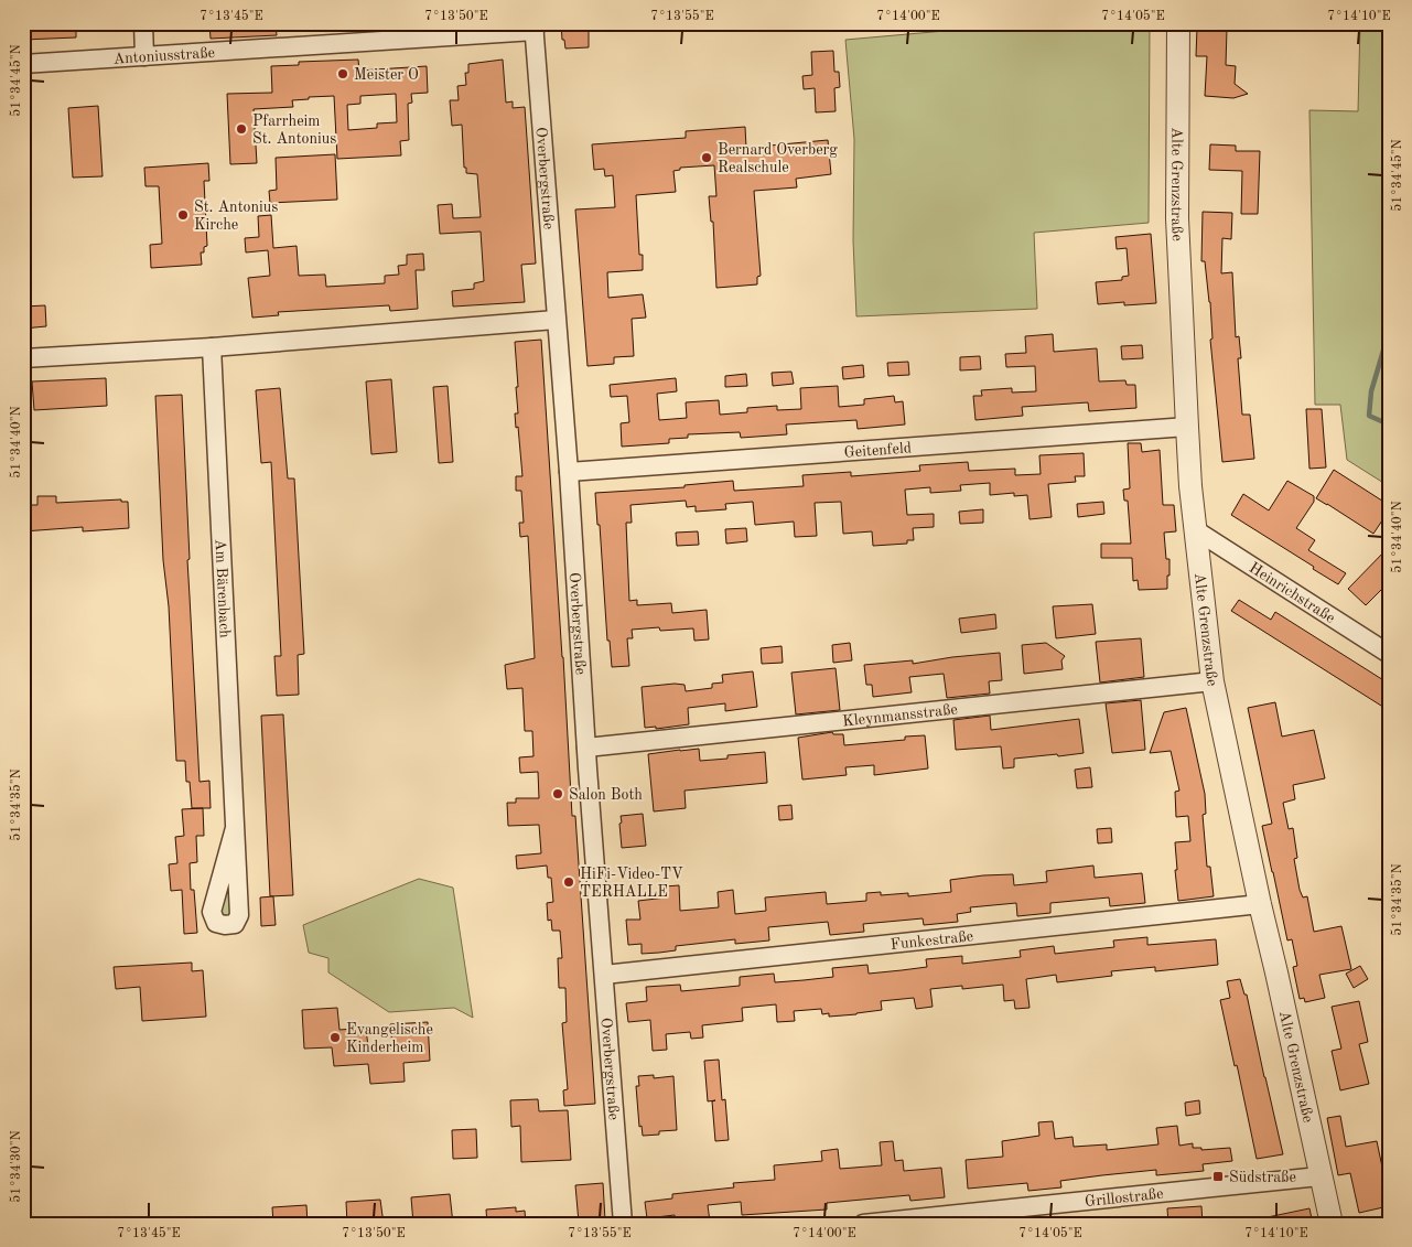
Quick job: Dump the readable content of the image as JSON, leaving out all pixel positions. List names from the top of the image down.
{
  "streets": {
    "street": [
      "Antoniusstraße",
      "Overbergstraße",
      "Alte Grenzstraße",
      "Geitenfeld",
      "Am Bärenbach",
      "Heinrichstraße",
      "Kleynmansstraße",
      "Funkestraße",
      "Grillostraße"
    ]
  },
  "crossings": [
    ["Antoniusstraße", "Overbergstraße"],
    ["Overbergstraße", "Geitenfeld"],
    ["Overbergstraße", "Kleynmansstraße"],
    ["Overbergstraße", "Funkestraße"],
    ["Alte Grenzstraße", "Geitenfeld"],
    ["Alte Grenzstraße", "Heinrichstraße"],
    ["Alte Grenzstraße", "Kleynmansstraße"],
    ["Alte Grenzstraße", "Funkestraße"],
    ["Alte Grenzstraße", "Grillostraße"]
  ],
  "places": {
    "other": [
      "Meister O",
      "Pfarrheim St. Antonius",
      "Bernard Overberg Realschule",
      "St. Antonius Kirche",
      "Salon Both",
      "HiFi-Video-TV TERHALLE",
      "Evangelische Kinderheim"
    ],
    "transit": ["Südstraße"]
  },
  "coordinates": [
    "7°13'45\"E",
    "7°13'50\"E",
    "7°13'55\"E",
    "7°14'00\"E",
    "7°14'05\"E",
    "7°14'10\"E",
    "51°34'45\"N",
    "51°34'40\"N",
    "51°34'35\"N",
    "51°34'30\"N"
  ]
}
